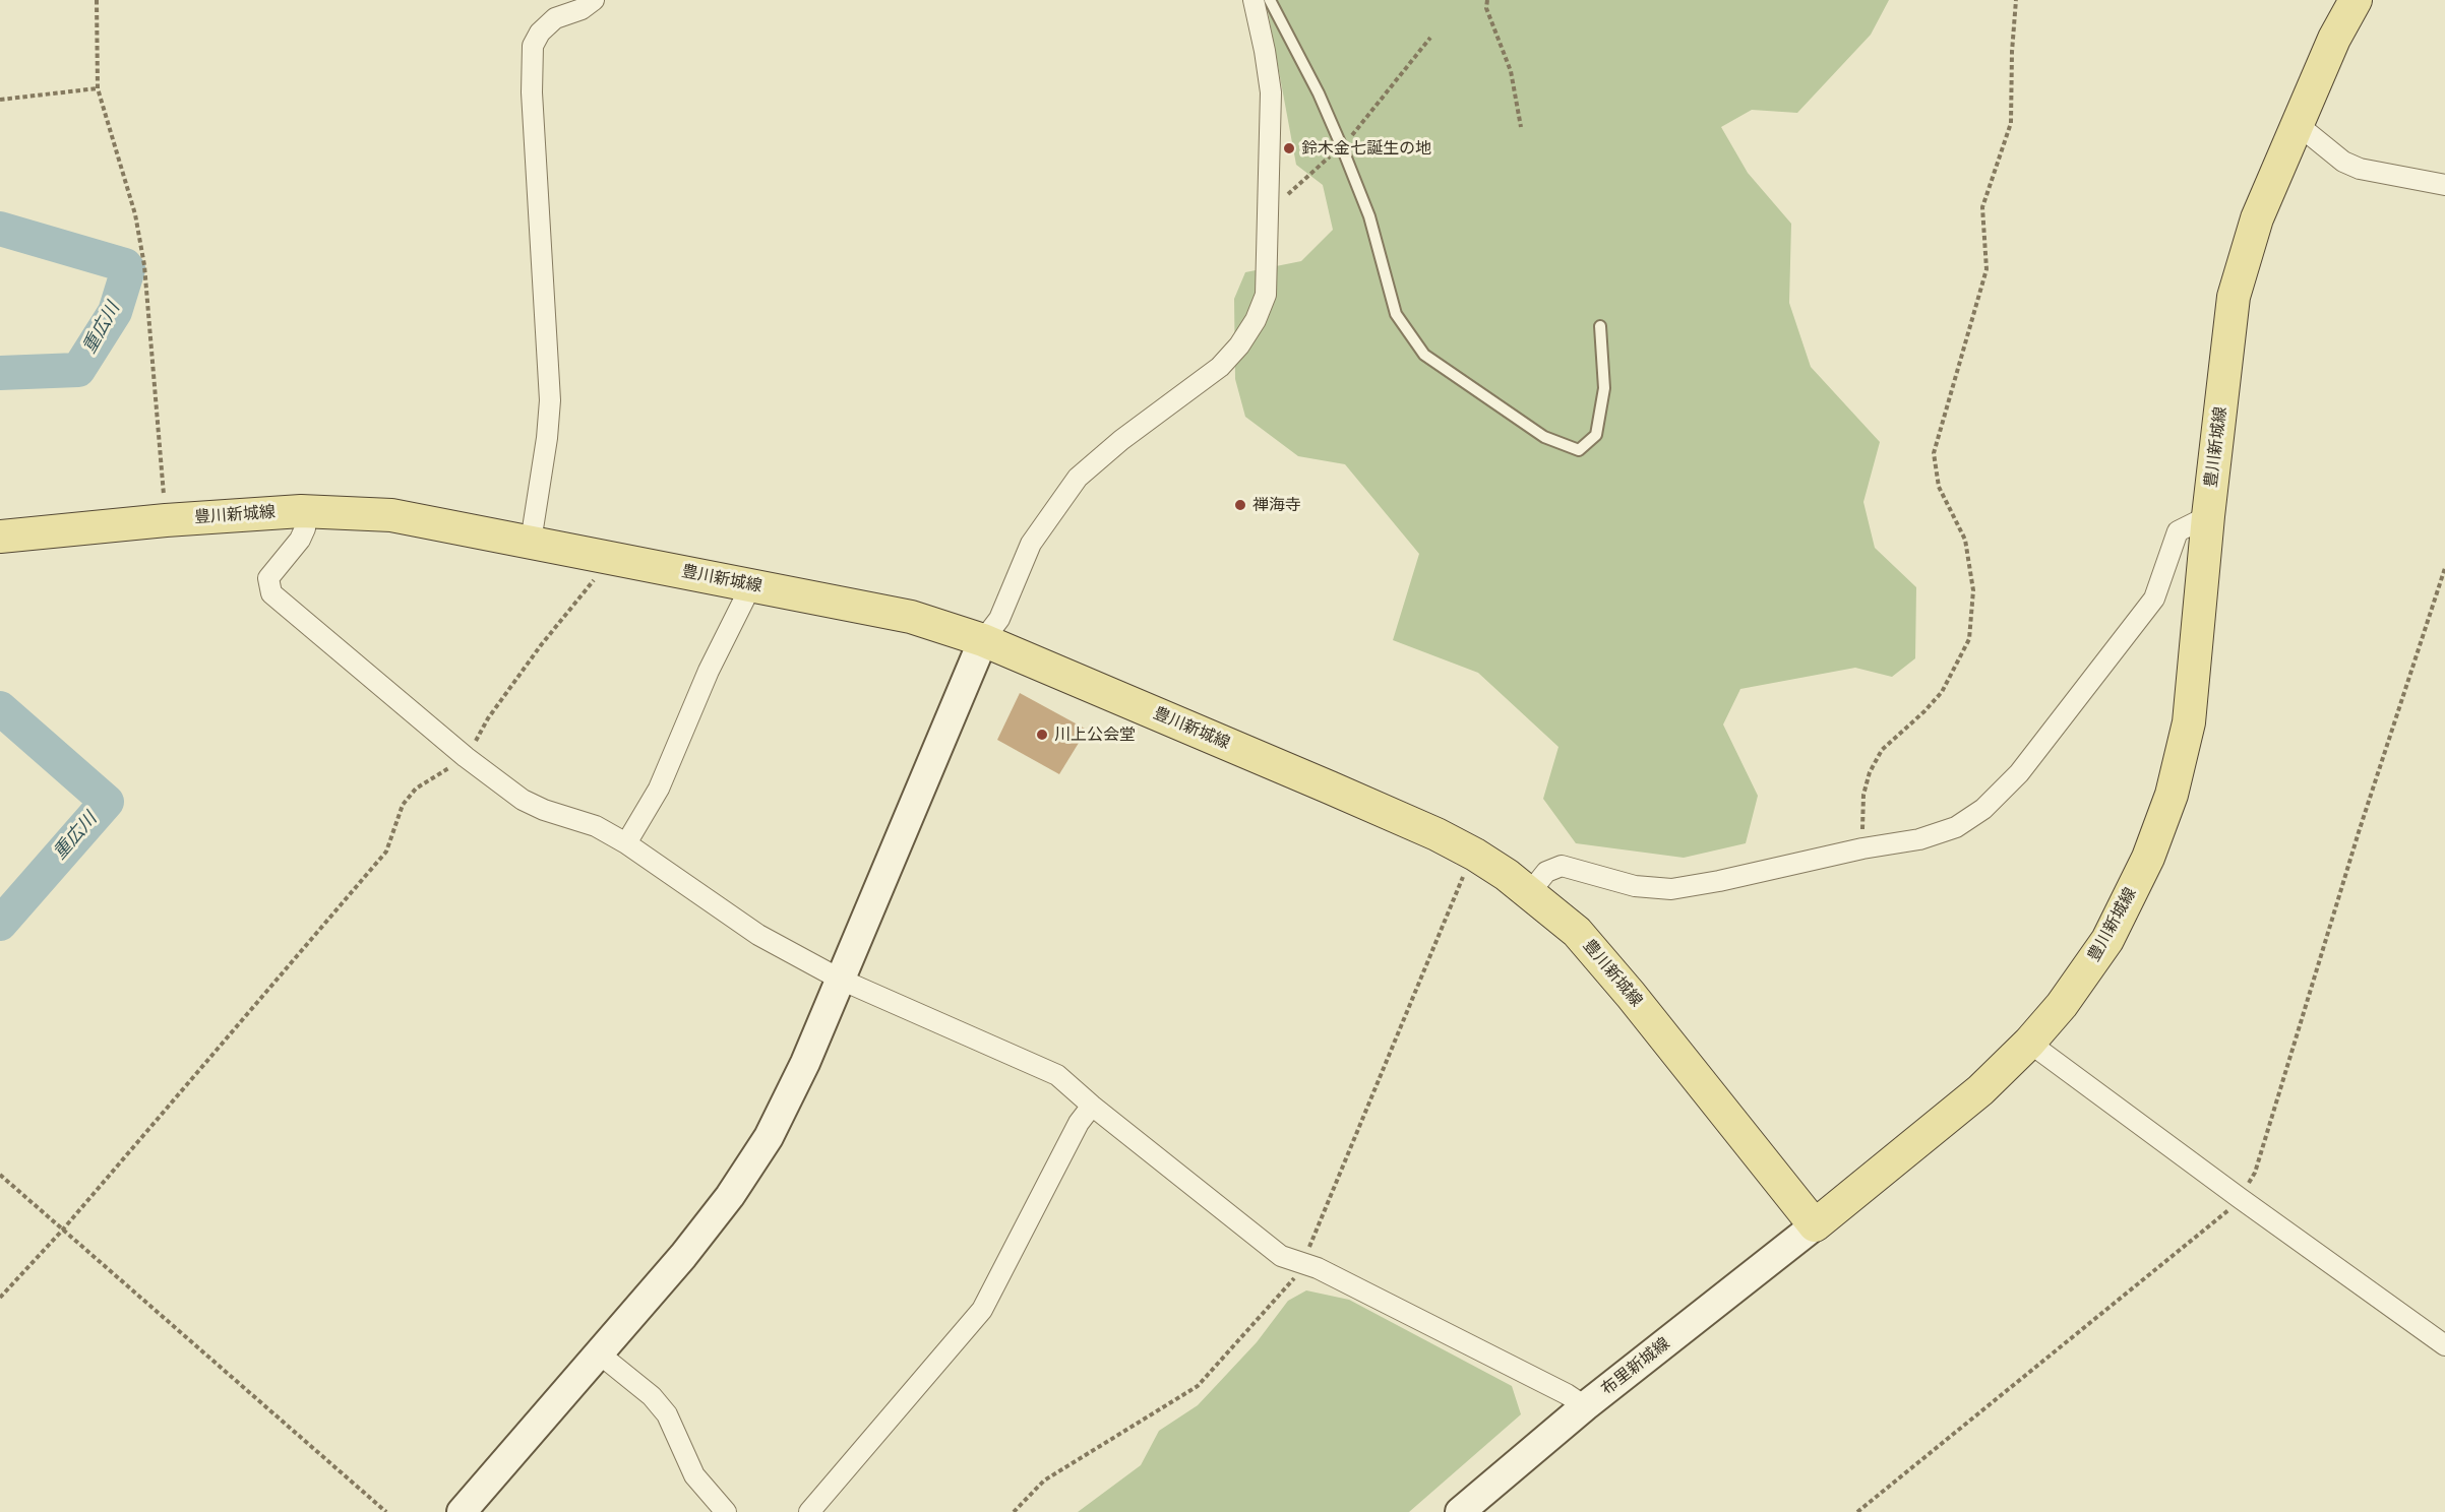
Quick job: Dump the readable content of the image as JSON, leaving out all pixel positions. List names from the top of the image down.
{
  "streets": {
    "main road": ["豊川新城線"],
    "street": ["布里新城線"]
  },
  "crossings": [
    ["豊川新城線", "布里新城線"]
  ],
  "water": ["重広川"],
  "places": ["鈴木金七誕生の地", "禅海寺", "川上公会堂"]
}
